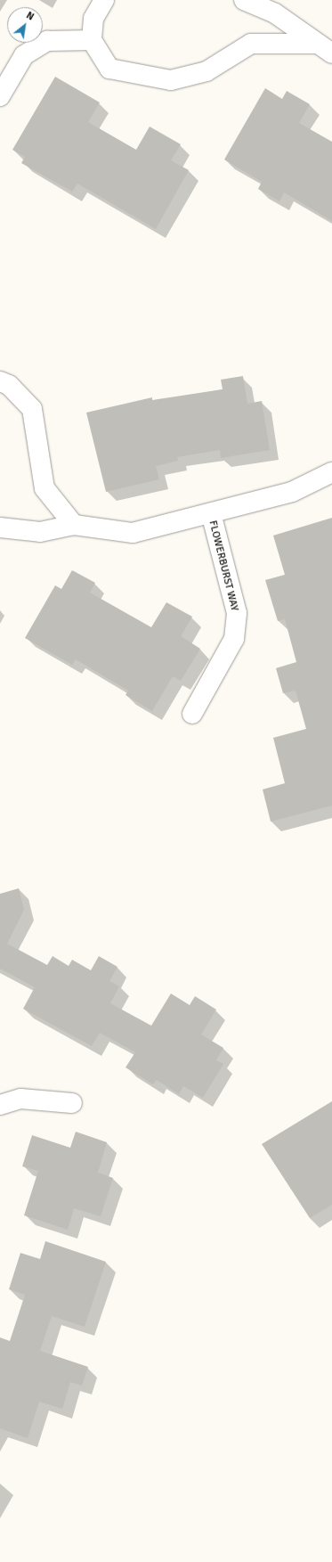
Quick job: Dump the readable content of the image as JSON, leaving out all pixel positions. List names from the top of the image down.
{
  "streets": {
    "street": ["FLOWERBURST WAY"]
  },
  "north": "top right"
}
